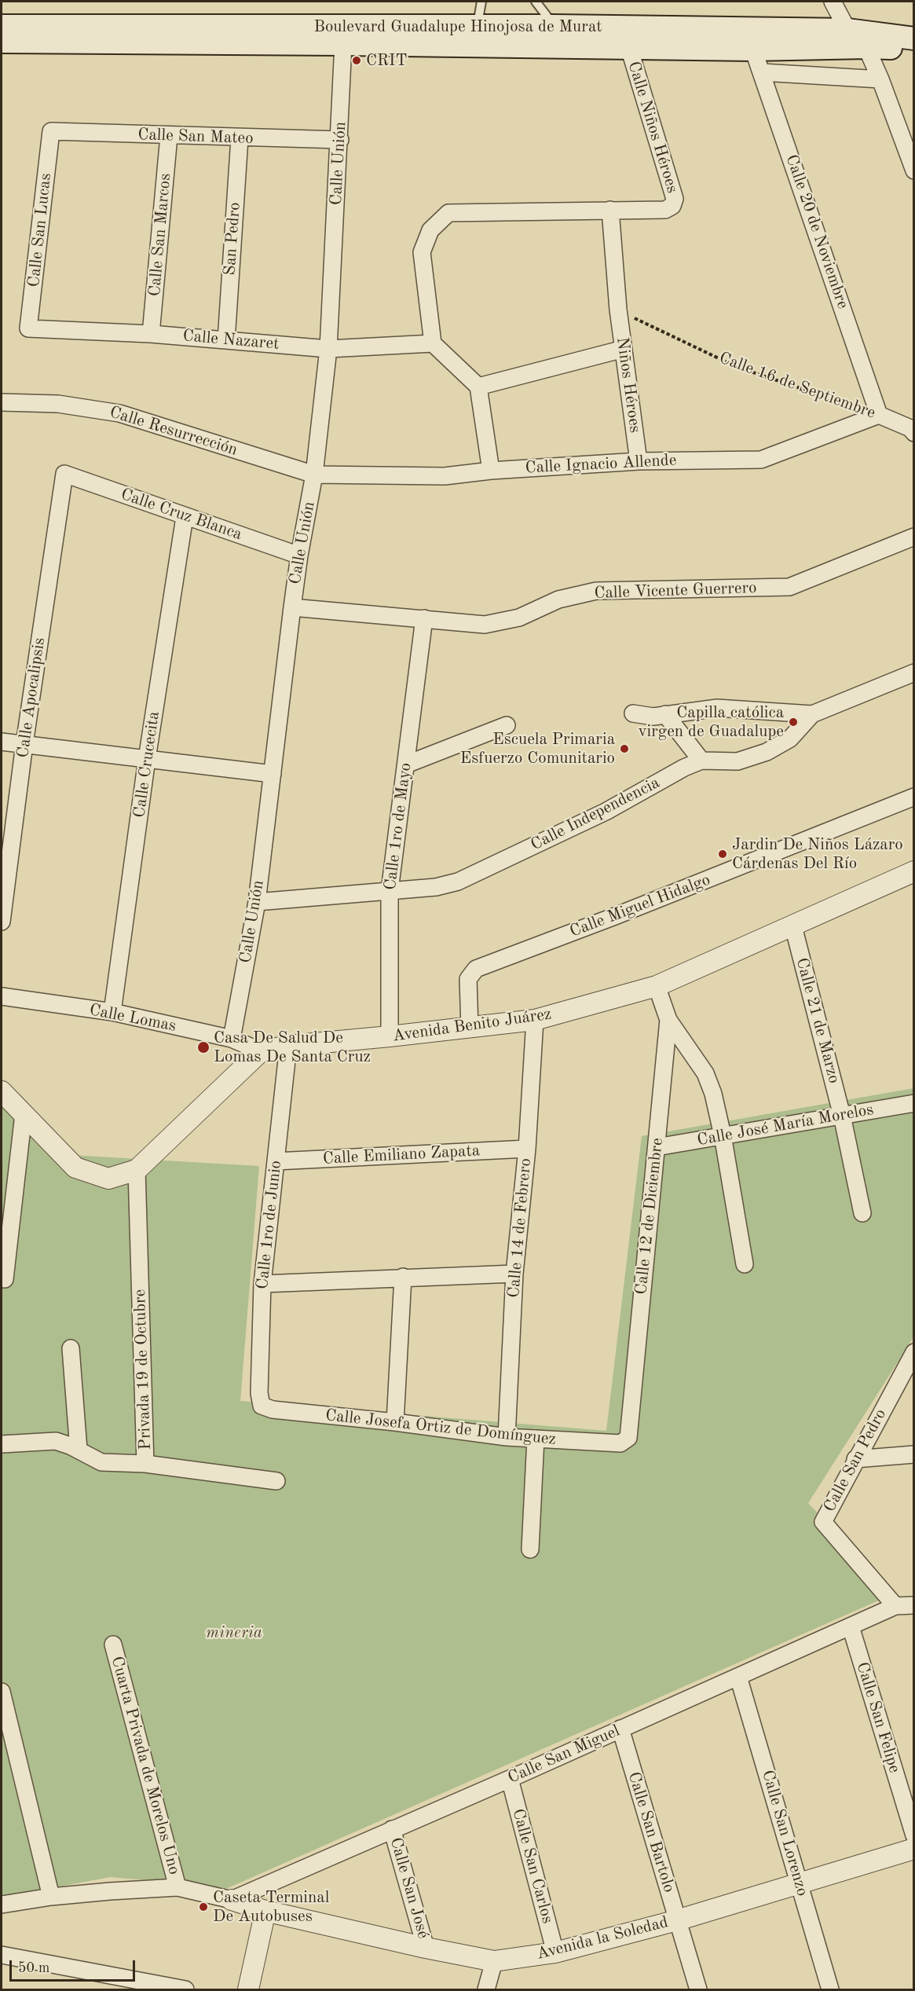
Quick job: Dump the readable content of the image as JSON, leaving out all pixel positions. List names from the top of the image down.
{
  "streets": {
    "main road": ["Boulevard Guadalupe Hinojosa de Murat"],
    "street": [
      "Calle Niños Héroes",
      "Calle San Mateo",
      "Calle Unión",
      "Calle San Lucas",
      "Calle 20 de Noviembre",
      "Calle San Marcos",
      "San Pedro",
      "Calle Nazaret",
      "Niños Héroes",
      "Calle 16 de Septiembre",
      "Calle Resurrección",
      "Calle Ignacio Allende",
      "Calle Cruz Blanca",
      "Calle Vicente Guerrero",
      "Calle Apocalipsis",
      "Calle Crucecita",
      "Calle Independencia",
      "Calle 1ro de Mayo",
      "Calle Miguel Hidalgo",
      "Calle Lomas",
      "Calle 21 de Marzo",
      "Avenida Benito Juárez",
      "Calle José María Morelos",
      "Calle Emiliano Zapata",
      "Calle 12 de Diciembre",
      "Calle 1ro de Junio",
      "Calle 14 de Febrero",
      "Privada 19 de Octubre",
      "Calle Josefa Ortiz de Domínguez",
      "Calle San Pedro",
      "Calle San Felipe",
      "Calle San Miguel",
      "Cuarta Privada de Morelos Uno",
      "Calle San Bartolo",
      "Calle San Lorenzo",
      "Calle San Carlos",
      "Calle San José",
      "Avenida la Soledad"
    ]
  },
  "crossings": [
    ["Boulevard Guadalupe Hinojosa de Murat", "Calle Niños Héroes"],
    ["Boulevard Guadalupe Hinojosa de Murat", "Calle Unión"],
    ["Boulevard Guadalupe Hinojosa de Murat", "Calle 20 de Noviembre"],
    ["Calle San Mateo", "Calle Unión"],
    ["Calle San Mateo", "Calle San Lucas"],
    ["Calle San Mateo", "Calle San Marcos"],
    ["Calle San Mateo", "San Pedro"],
    ["Calle Unión", "Calle Nazaret"],
    ["Calle Unión", "Calle Resurrección"],
    ["Calle Unión", "Calle Ignacio Allende"],
    ["Calle Unión", "Calle Cruz Blanca"],
    ["Calle Unión", "Calle Vicente Guerrero"],
    ["Calle Unión", "Calle Independencia"],
    ["Calle Unión", "Calle Lomas"],
    ["Calle San Lucas", "Calle Nazaret"],
    ["Calle 20 de Noviembre", "Calle 16 de Septiembre"],
    ["Calle 20 de Noviembre", "Calle Ignacio Allende"],
    ["Calle San Marcos", "Calle Nazaret"],
    ["San Pedro", "Calle Nazaret"],
    ["Niños Héroes", "Calle 16 de Septiembre"],
    ["Niños Héroes", "Calle Ignacio Allende"],
    ["Calle 16 de Septiembre", "Calle Ignacio Allende"],
    ["Calle Resurrección", "Calle Ignacio Allende"],
    ["Calle Cruz Blanca", "Calle Apocalipsis"],
    ["Calle Cruz Blanca", "Calle Crucecita"],
    ["Calle Vicente Guerrero", "Calle 1ro de Mayo"],
    ["Calle Crucecita", "Calle Lomas"],
    ["Calle Independencia", "Calle 1ro de Mayo"],
    ["Calle 1ro de Mayo", "Avenida Benito Juárez"],
    ["Calle Miguel Hidalgo", "Avenida Benito Juárez"],
    ["Calle Lomas", "Avenida Benito Juárez"],
    ["Calle 21 de Marzo", "Avenida Benito Juárez"],
    ["Calle 21 de Marzo", "Calle José María Morelos"],
    ["Avenida Benito Juárez", "Calle 12 de Diciembre"],
    ["Avenida Benito Juárez", "Calle 1ro de Junio"],
    ["Avenida Benito Juárez", "Calle 14 de Febrero"],
    ["Calle José María Morelos", "Calle 12 de Diciembre"],
    ["Calle Emiliano Zapata", "Calle 1ro de Junio"],
    ["Calle Emiliano Zapata", "Calle 14 de Febrero"],
    ["Calle 12 de Diciembre", "Calle Josefa Ortiz de Domínguez"],
    ["Calle 1ro de Junio", "Calle Josefa Ortiz de Domínguez"],
    ["Calle 14 de Febrero", "Calle Josefa Ortiz de Domínguez"],
    ["Calle San Pedro", "Calle San Miguel"],
    ["Calle San Felipe", "Calle San Miguel"],
    ["Calle San Miguel", "Calle San Bartolo"],
    ["Calle San Miguel", "Calle San Lorenzo"],
    ["Calle San Miguel", "Calle San Carlos"],
    ["Calle San Miguel", "Calle San José"],
    ["Calle San Miguel", "Avenida la Soledad"],
    ["Calle San Bartolo", "Avenida la Soledad"],
    ["Calle San Lorenzo", "Avenida la Soledad"],
    ["Calle San Carlos", "Avenida la Soledad"],
    ["Calle San José", "Avenida la Soledad"]
  ],
  "parks": ["mineria"],
  "places": [
    "CRIT",
    "Capilla católica virgen de Guadalupe",
    "Escuela Primaria Esfuerzo Comunitario",
    "Jardin De Niños Lázaro Cárdenas Del Río",
    "Casa De Salud De Lomas De Santa Cruz",
    "Caseta Terminal De Autobuses"
  ],
  "scale_bar": "50 m"
}
